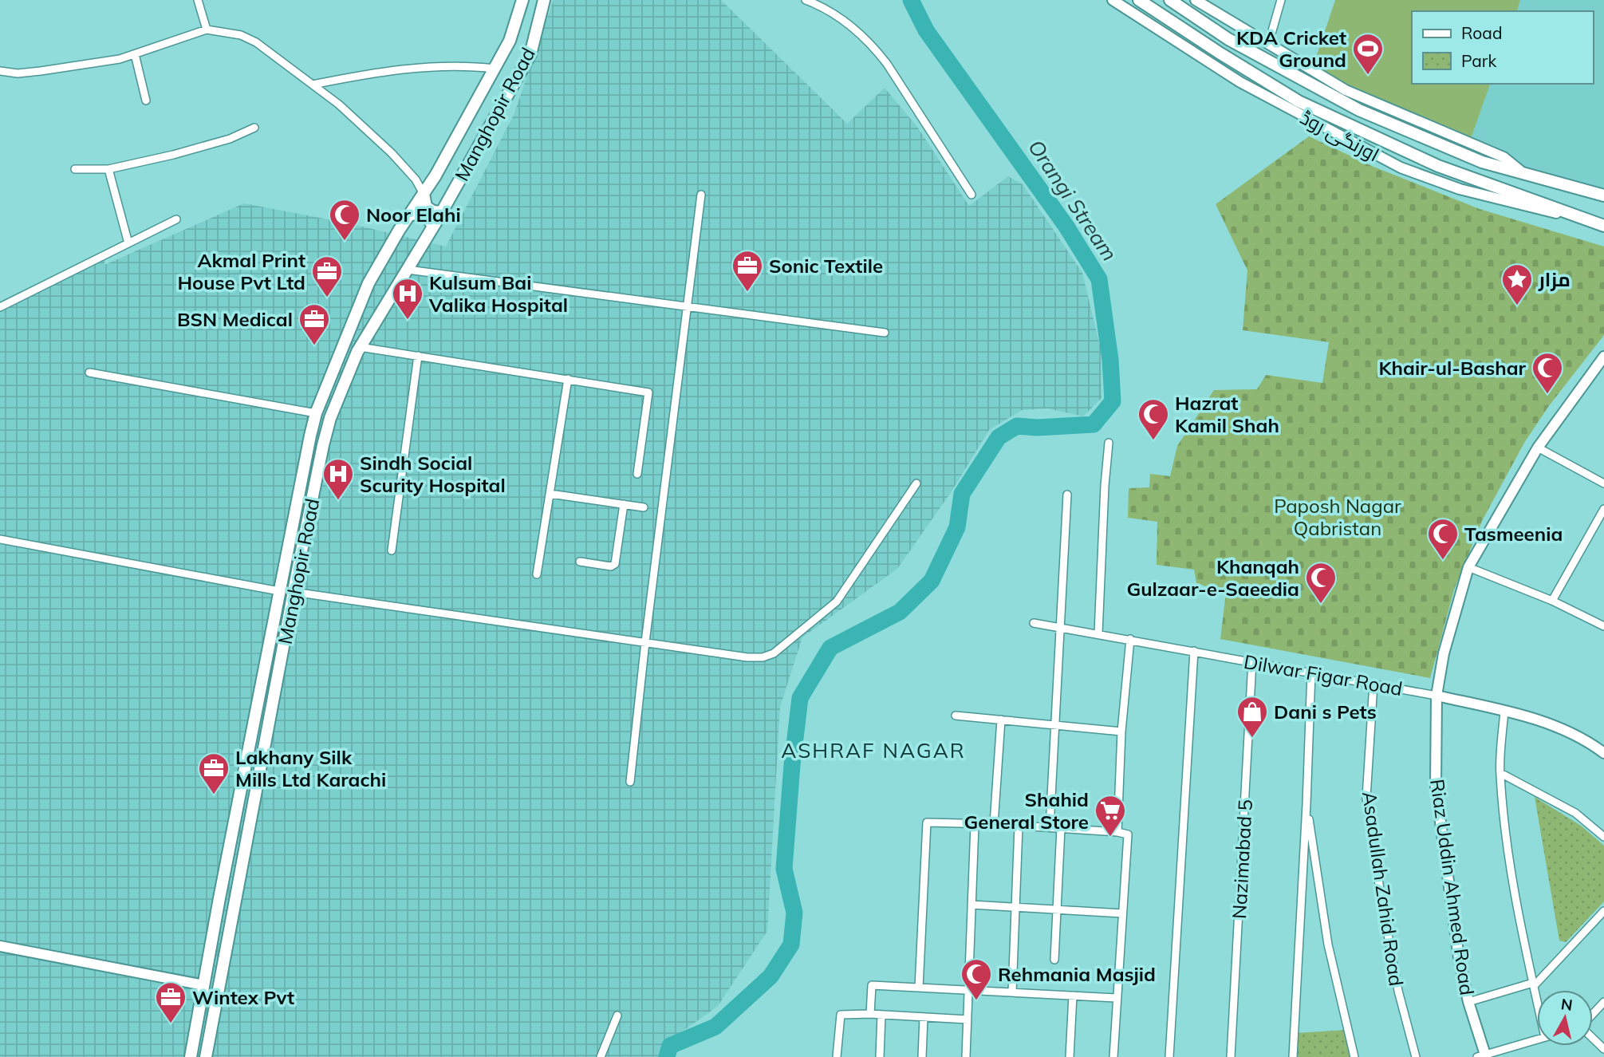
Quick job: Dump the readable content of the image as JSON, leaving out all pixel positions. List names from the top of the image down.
{
  "streets": {
    "main road": ["Manghopir Road"],
    "street": [
      "اورنگی روڈ",
      "Dilwar Figar Road",
      "Nazimabad 5",
      "Riaz Uddin Ahmed Road",
      "Asadullah Zahid Road"
    ]
  },
  "crossings": [
    ["Dilwar Figar Road", "Nazimabad 5"],
    ["Dilwar Figar Road", "Riaz Uddin Ahmed Road"],
    ["Dilwar Figar Road", "Asadullah Zahid Road"]
  ],
  "districts": ["ASHRAF NAGAR"],
  "water": ["Orangi Stream"],
  "parks": ["Paposh Nagar Qabristan"],
  "places": {
    "sports": ["KDA Cricket Ground"],
    "mosque": [
      "Noor Elahi",
      "Khair-ul-Bashar",
      "Hazrat Kamil Shah",
      "Tasmeenia",
      "Khanqah Gulzaar-e-Saeedia",
      "Rehmania Masjid"
    ],
    "office": [
      "Sonic Textile",
      "Akmal Print House Pvt Ltd",
      "BSN Medical",
      "Lakhany Silk Mills Ltd Karachi",
      "Wintex Pvt"
    ],
    "place": ["مزار"],
    "hospital": ["Kulsum Bai Valika Hospital", "Sindh Social Scurity Hospital"],
    "shop": ["Dani s Pets"],
    "supermarket": ["Shahid General Store"]
  },
  "legend": ["Road", "Park"],
  "north": "top"
}
